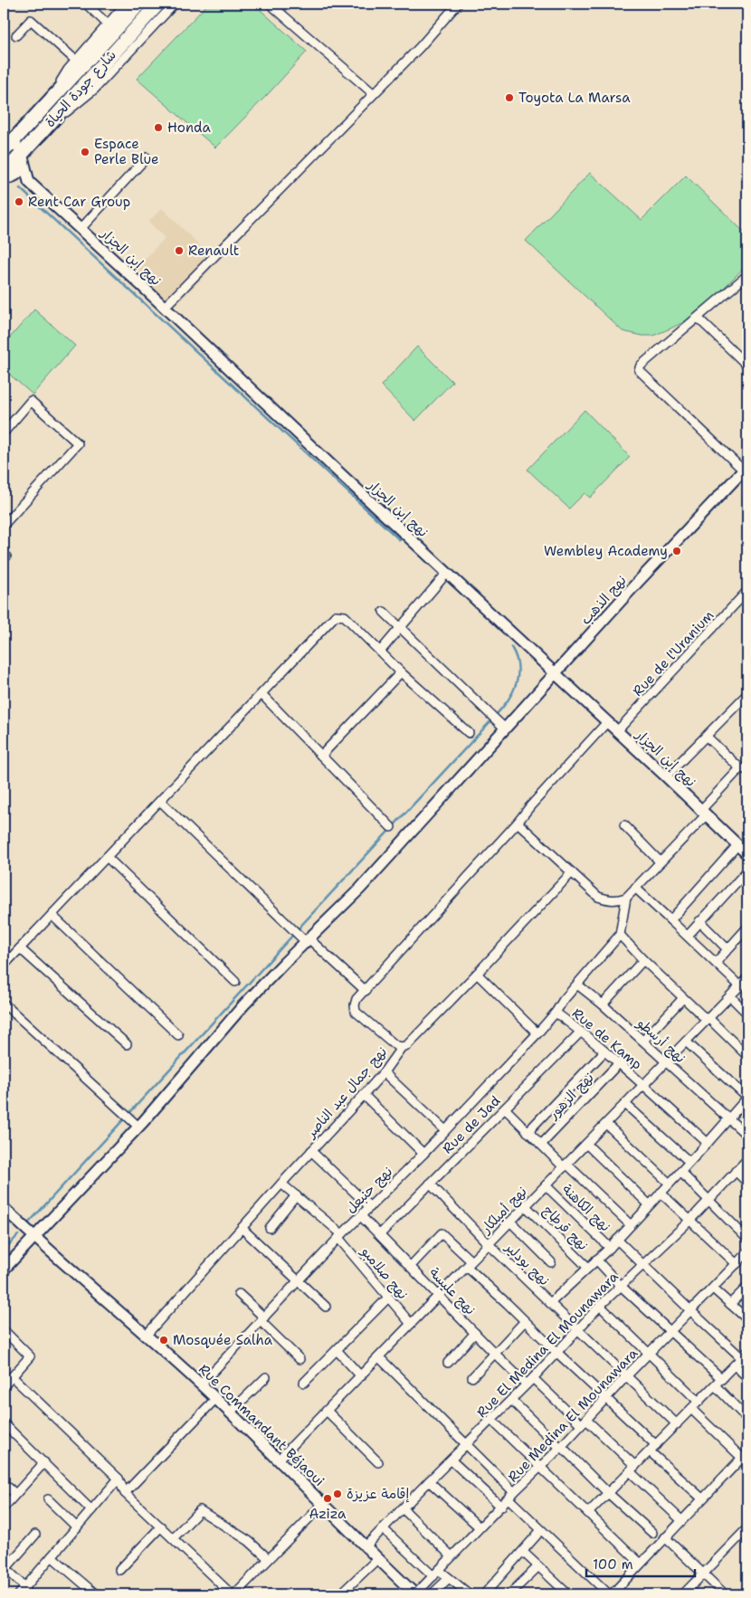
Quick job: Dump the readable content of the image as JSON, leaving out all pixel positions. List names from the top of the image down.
{
  "streets": {
    "highway": ["شارع جودة الحياة"],
    "street": [
      "نهج إبن الجزار",
      "نهج الذهب",
      "Rue de l'Uranium",
      "Rue de Kamp",
      "نهج أرسطو",
      "نهج جمال عبد الناصر",
      "نهج الزهور",
      "Rue de Jad",
      "نهج حنبعل",
      "نهج الكاهنة",
      "نهج أميلكار",
      "نهج قرطاج",
      "نهج بودلير",
      "نهج صلامبو",
      "نهج عليسة",
      "Rue El Medina El Mounawara",
      "Rue Medina El Mounawara",
      "Rue Commandant Béjaoui"
    ]
  },
  "crossings": [
    ["نهج إبن الجزار", "نهج الذهب"],
    ["نهج إبن الجزار", "Rue de l'Uranium"],
    ["نهج الذهب", "Rue Commandant Béjaoui"],
    ["Rue de Kamp", "نهج الزهور"],
    ["Rue de Kamp", "Rue de Jad"],
    ["Rue de Kamp", "نهج حنبعل"],
    ["Rue de Kamp", "نهج أميلكار"],
    ["نهج أرسطو", "نهج حنبعل"],
    ["نهج أرسطو", "نهج أميلكار"],
    ["نهج جمال عبد الناصر", "نهج صلامبو"],
    ["نهج جمال عبد الناصر", "Rue Commandant Béjaoui"],
    ["Rue de Jad", "نهج بودلير"],
    ["Rue de Jad", "نهج عليسة"],
    ["نهج حنبعل", "نهج صلامبو"],
    ["نهج حنبعل", "نهج عليسة"],
    ["نهج حنبعل", "Rue Commandant Béjaoui"],
    ["نهج الكاهنة", "نهج أميلكار"],
    ["نهج أميلكار", "نهج قرطاج"],
    ["نهج أميلكار", "نهج بودلير"],
    ["نهج أميلكار", "نهج صلامبو"],
    ["نهج أميلكار", "نهج عليسة"],
    ["نهج أميلكار", "Rue Commandant Béjaoui"],
    ["نهج بودلير", "Rue El Medina El Mounawara"],
    ["نهج بودلير", "Rue Medina El Mounawara"],
    ["نهج عليسة", "Rue El Medina El Mounawara"],
    ["Rue El Medina El Mounawara", "Rue Commandant Béjaoui"],
    ["Rue Medina El Mounawara", "Rue Commandant Béjaoui"]
  ],
  "places": [
    "Toyota La Marsa",
    "Honda",
    "Espace Perle Blue",
    "Rent Car Group",
    "Renault",
    "Wembley Academy",
    "Mosquée Salha",
    "إقامة عزيزة",
    "Aziza"
  ],
  "scale_bar": "100 m"
}
